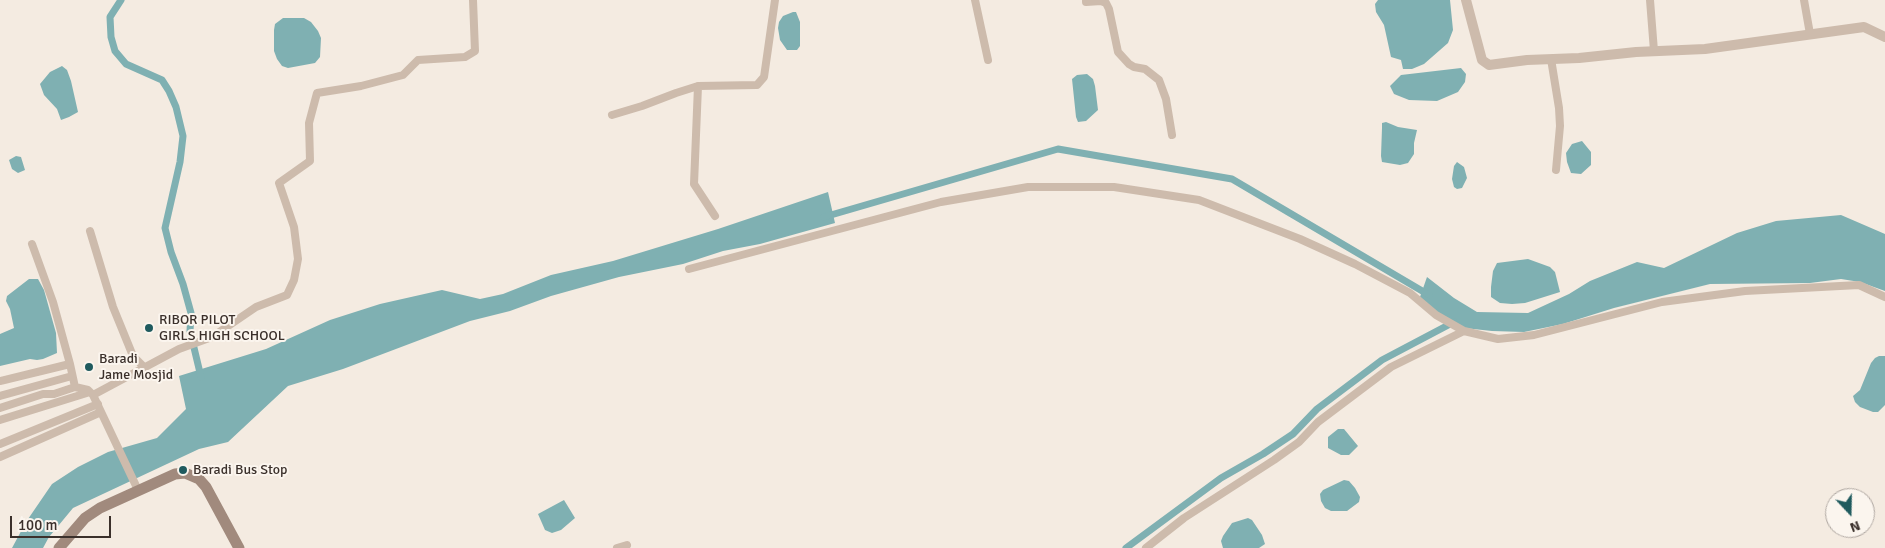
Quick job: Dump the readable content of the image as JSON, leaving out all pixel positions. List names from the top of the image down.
{
  "places": ["RIBOR PILOT GIRLS HIGH SCHOOL", "Baradi Jame Mosjid", "Baradi Bus Stop"],
  "scale_bar": "100 m",
  "north": "bottom"
}
